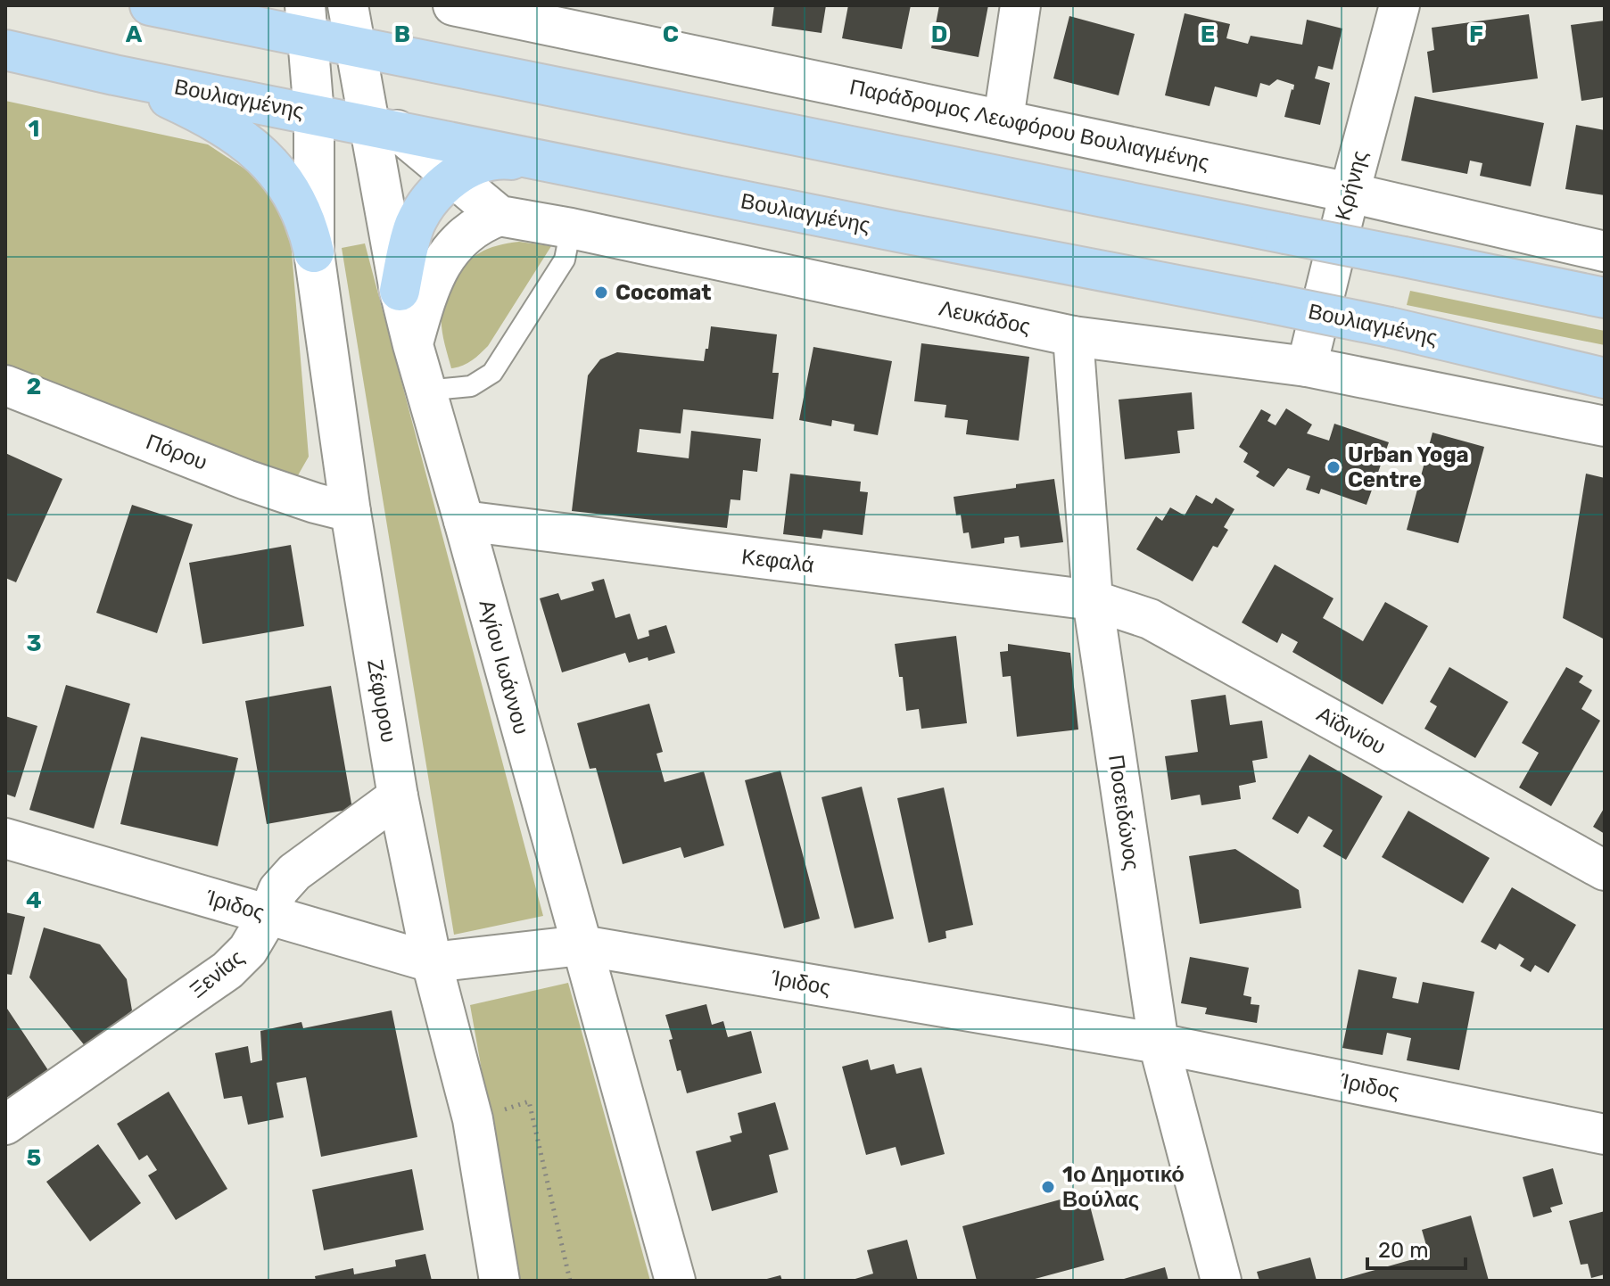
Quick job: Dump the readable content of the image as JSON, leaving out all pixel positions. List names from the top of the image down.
{
  "streets": {
    "main road": ["Βουλιαγμένης"],
    "street": [
      "Παράδρομος Λεωφόρου Βουλιαγμένης",
      "Κρήνης",
      "Λευκάδος",
      "Πόρου",
      "Κεφαλά",
      "Αγίου Ιωάννου",
      "Ζέφυρου",
      "Αϊδινίου",
      "Ποσειδώνος",
      "Ίριδος",
      "Ξενίας"
    ]
  },
  "crossings": [
    ["Βουλιαγμένης", "Λευκάδος"],
    ["Βουλιαγμένης", "Αγίου Ιωάννου"],
    ["Βουλιαγμένης", "Ζέφυρου"],
    ["Παράδρομος Λεωφόρου Βουλιαγμένης", "Κρήνης"],
    ["Κρήνης", "Λευκάδος"],
    ["Λευκάδος", "Αγίου Ιωάννου"],
    ["Λευκάδος", "Ποσειδώνος"],
    ["Πόρου", "Ζέφυρου"],
    ["Κεφαλά", "Αγίου Ιωάννου"],
    ["Κεφαλά", "Αϊδινίου"],
    ["Κεφαλά", "Ποσειδώνος"],
    ["Αγίου Ιωάννου", "Ίριδος"],
    ["Ζέφυρου", "Ίριδος"],
    ["Ζέφυρου", "Ξενίας"],
    ["Αϊδινίου", "Ποσειδώνος"],
    ["Ποσειδώνος", "Ίριδος"],
    ["Ίριδος", "Ξενίας"]
  ],
  "places": ["Cocomat", "Urban Yoga Centre", "1ο Δημοτικό Βούλας"],
  "scale_bar": "20 m",
  "grid": {
    "columns": [
      "A",
      "B",
      "C",
      "D",
      "E",
      "F"
    ],
    "rows": [
      "1",
      "2",
      "3",
      "4",
      "5"
    ]
  }
}
